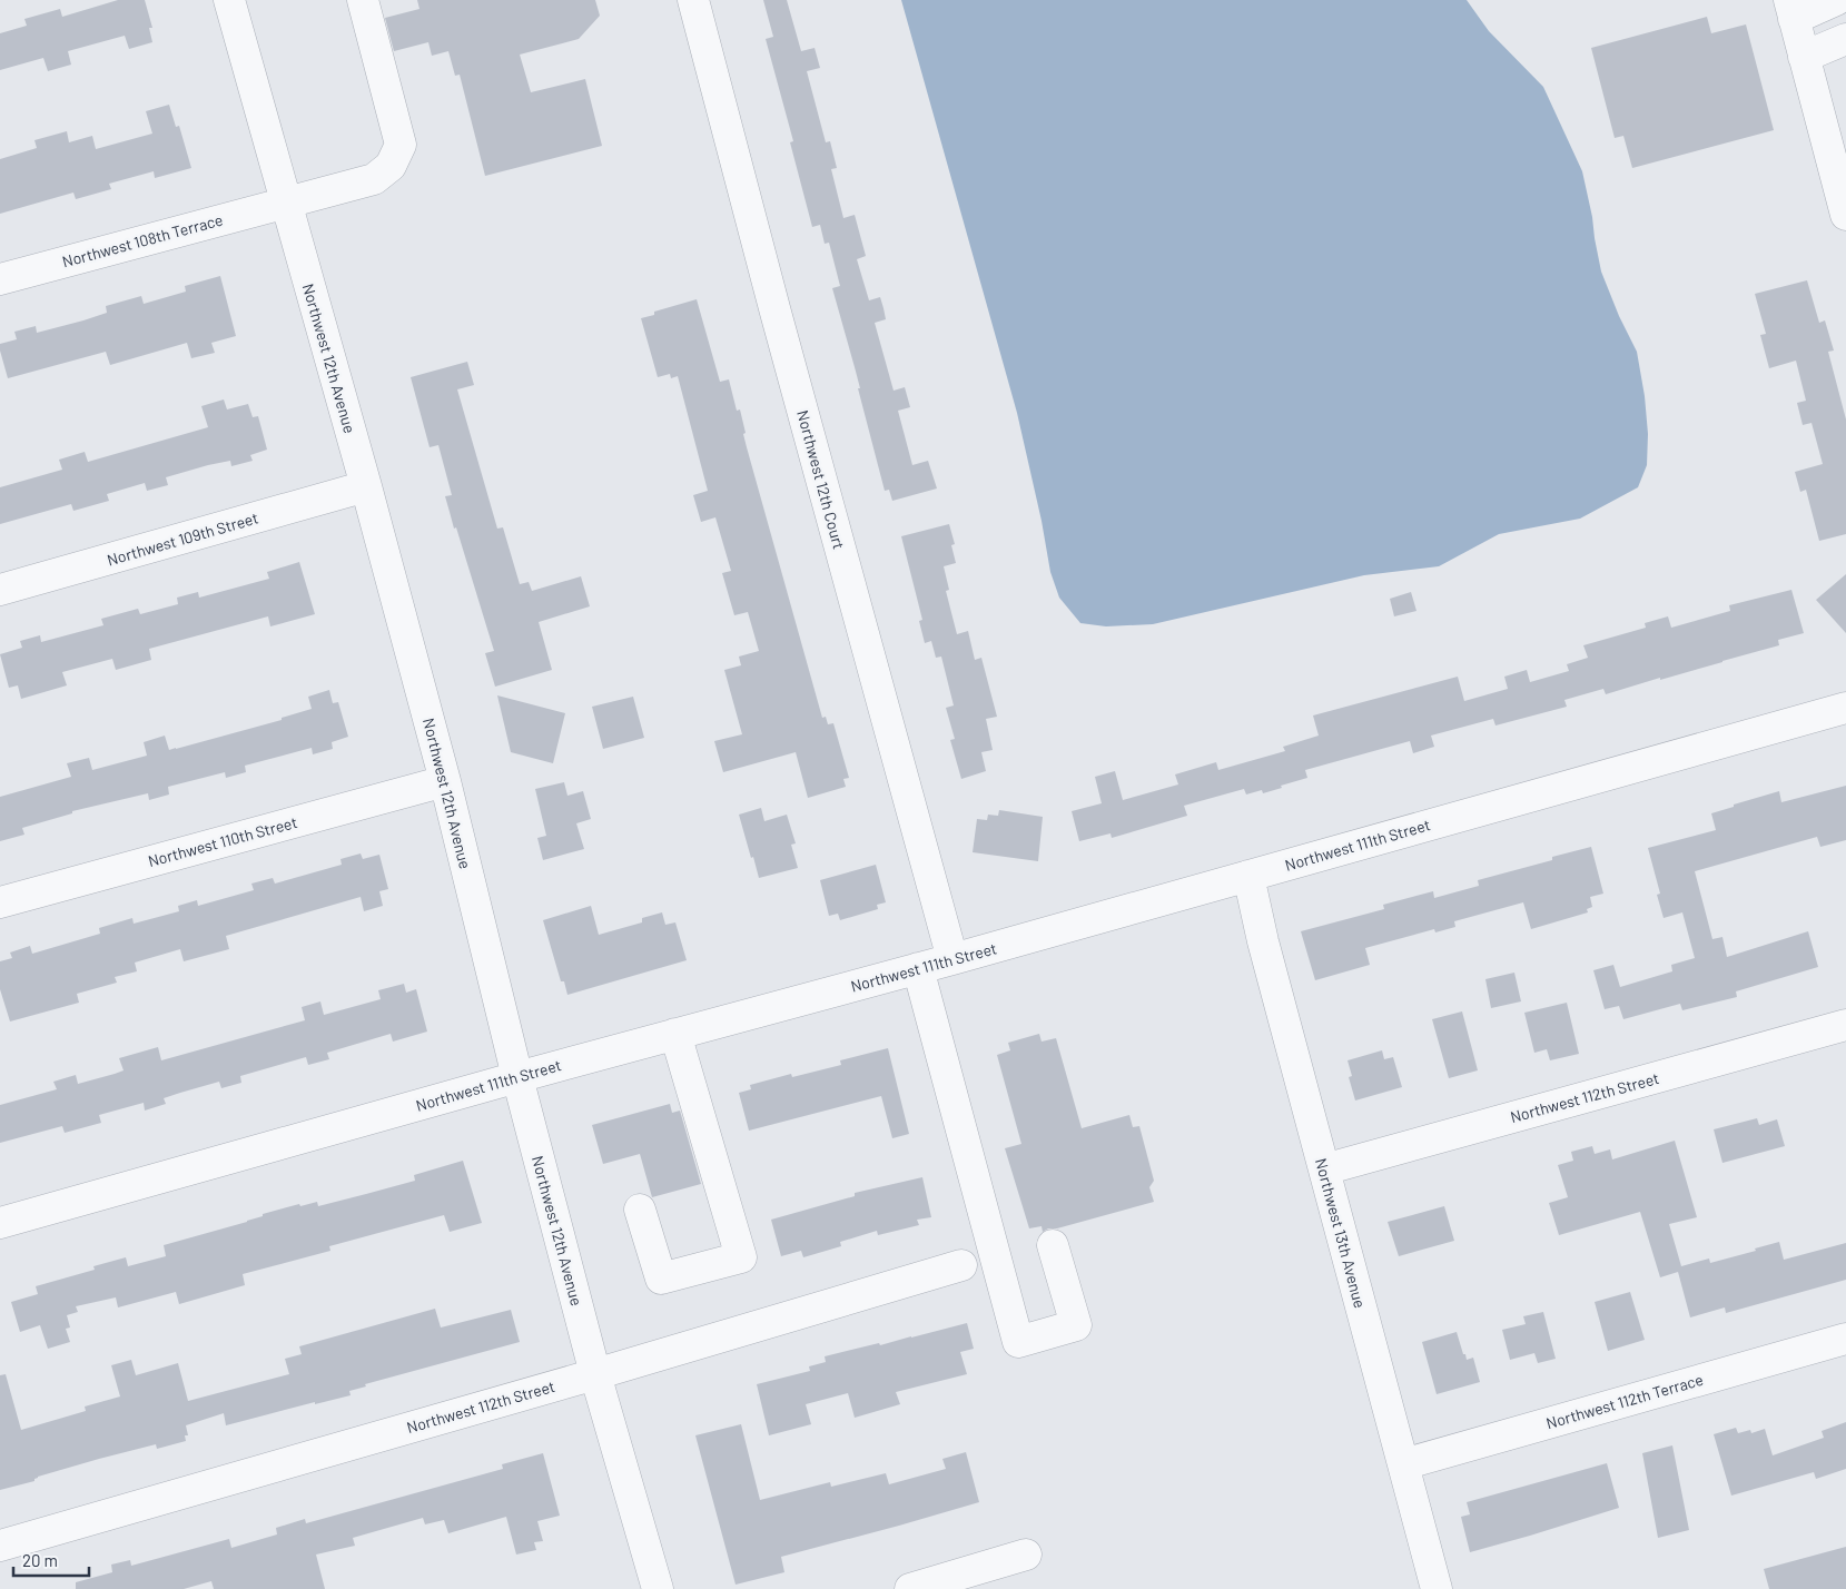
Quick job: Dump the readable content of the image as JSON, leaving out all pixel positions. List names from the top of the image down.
{
  "streets": {
    "street": [
      "Northwest 108th Terrace",
      "Northwest 12th Avenue",
      "Northwest 12th Court",
      "Northwest 109th Street",
      "Northwest 110th Street",
      "Northwest 111th Street",
      "Northwest 112th Street",
      "Northwest 13th Avenue",
      "Northwest 112th Terrace"
    ]
  },
  "crossings": [
    ["Northwest 108th Terrace", "Northwest 12th Avenue"],
    ["Northwest 12th Avenue", "Northwest 109th Street"],
    ["Northwest 12th Avenue", "Northwest 110th Street"],
    ["Northwest 12th Avenue", "Northwest 111th Street"],
    ["Northwest 12th Avenue", "Northwest 112th Street"],
    ["Northwest 12th Court", "Northwest 111th Street"],
    ["Northwest 111th Street", "Northwest 13th Avenue"],
    ["Northwest 112th Street", "Northwest 13th Avenue"],
    ["Northwest 13th Avenue", "Northwest 112th Terrace"]
  ],
  "scale_bar": "20 m"
}
